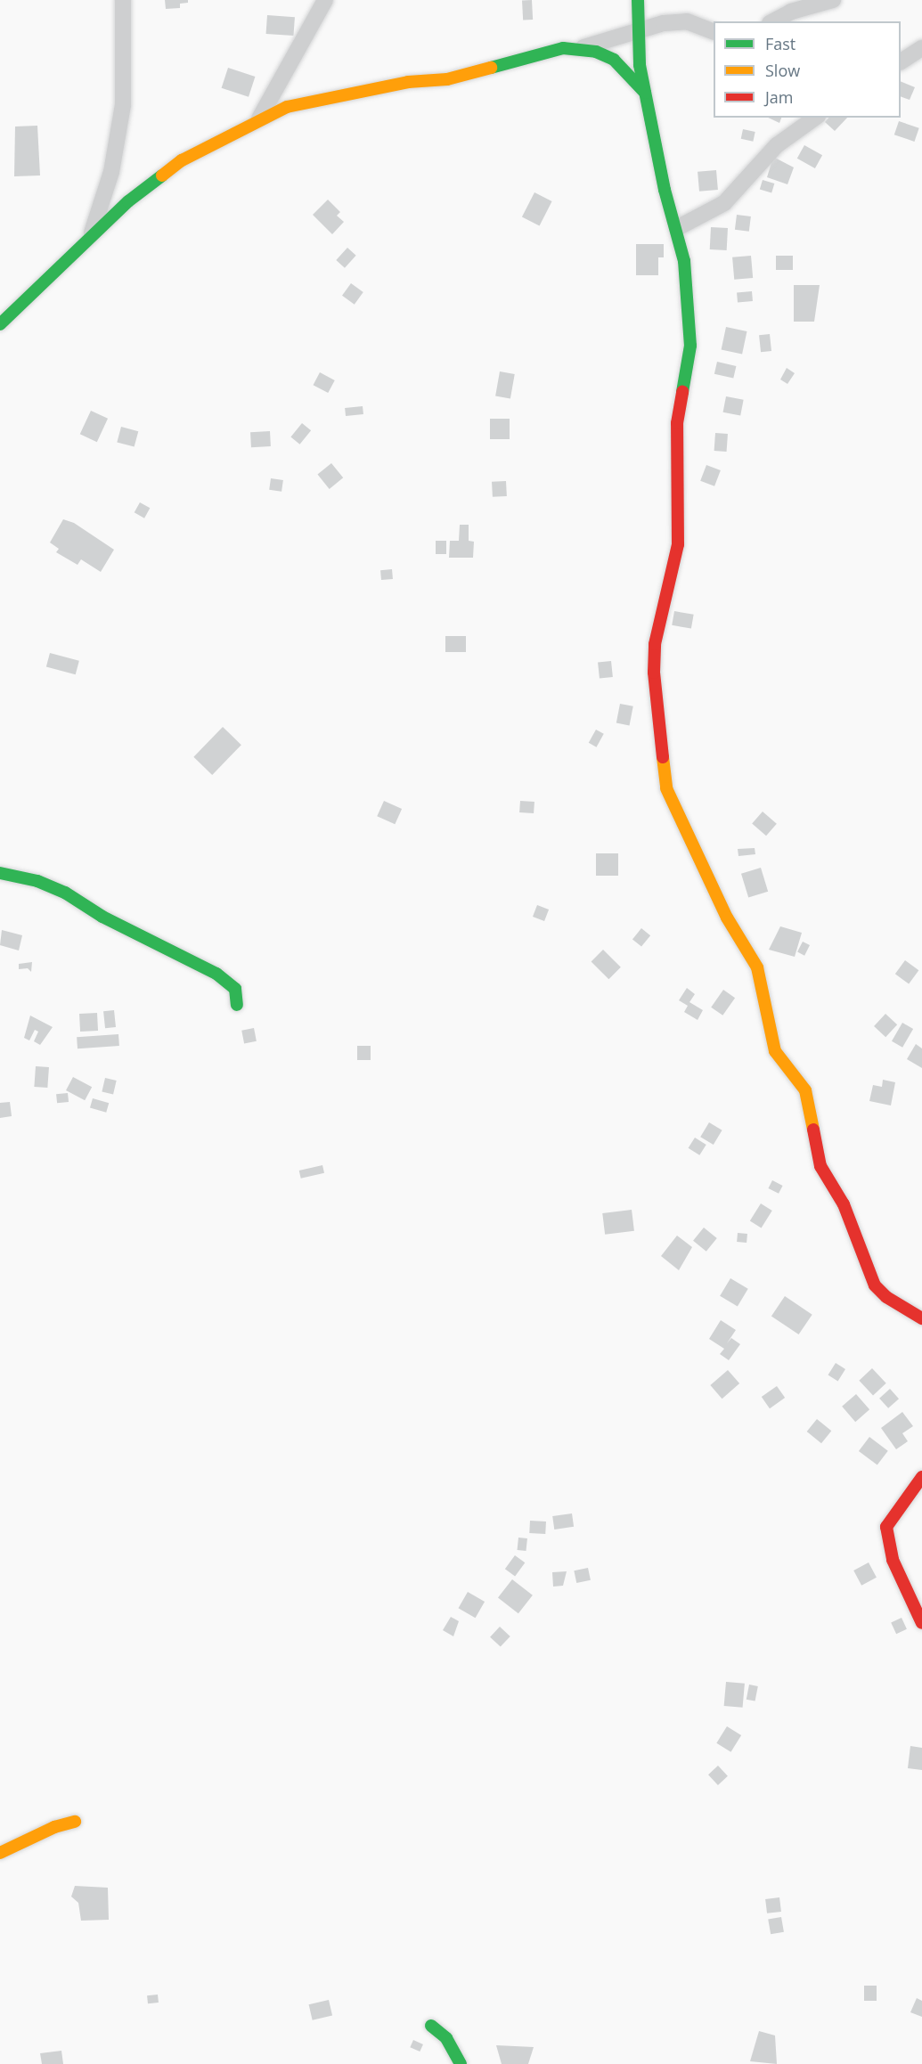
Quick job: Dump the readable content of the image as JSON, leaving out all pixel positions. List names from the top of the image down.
{
  "legend": ["Fast", "Slow", "Jam"]
}
